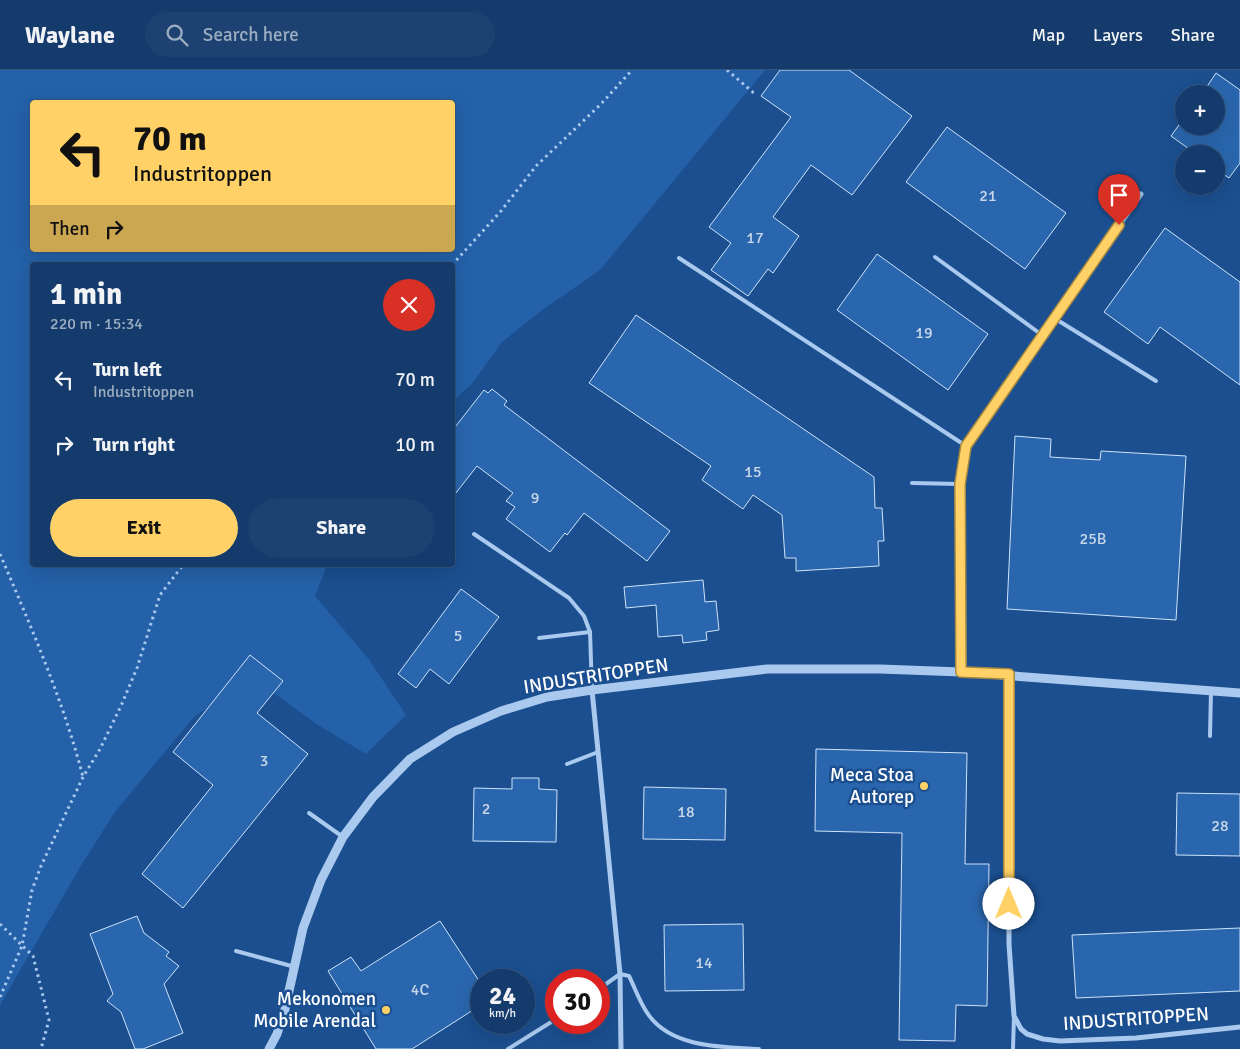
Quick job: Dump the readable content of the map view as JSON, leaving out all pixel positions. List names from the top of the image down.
{
  "streets": {
    "street": ["INDUSTRITOPPEN"]
  },
  "places": ["Meca Stoa Autorep", "Mekonomen Mobile Arendal"],
  "house_numbers": [
    "21",
    "17",
    "19",
    "15",
    "9",
    "25B",
    "5",
    "3",
    "2",
    "18",
    "28",
    "14",
    "4C"
  ],
  "page": {
    "header": "Waylane",
    "search": "Search here",
    "nav": ["Map", "Layers", "Share"],
    "map_buttons": ["+", "−"],
    "turn": ["70 m", "Industritoppen"],
    "then": "Then",
    "heading": ["1 min", "220 m · 15:34"],
    "list": [
      {
        "name": "Turn left",
        "note": "Industritoppen",
        "value": "70 m"
      },
      {
        "name": "Turn right",
        "value": "10 m"
      }
    ],
    "buttons": ["Exit", "Share"],
    "speed": "24 km/h",
    "limit": "30"
  }
}
